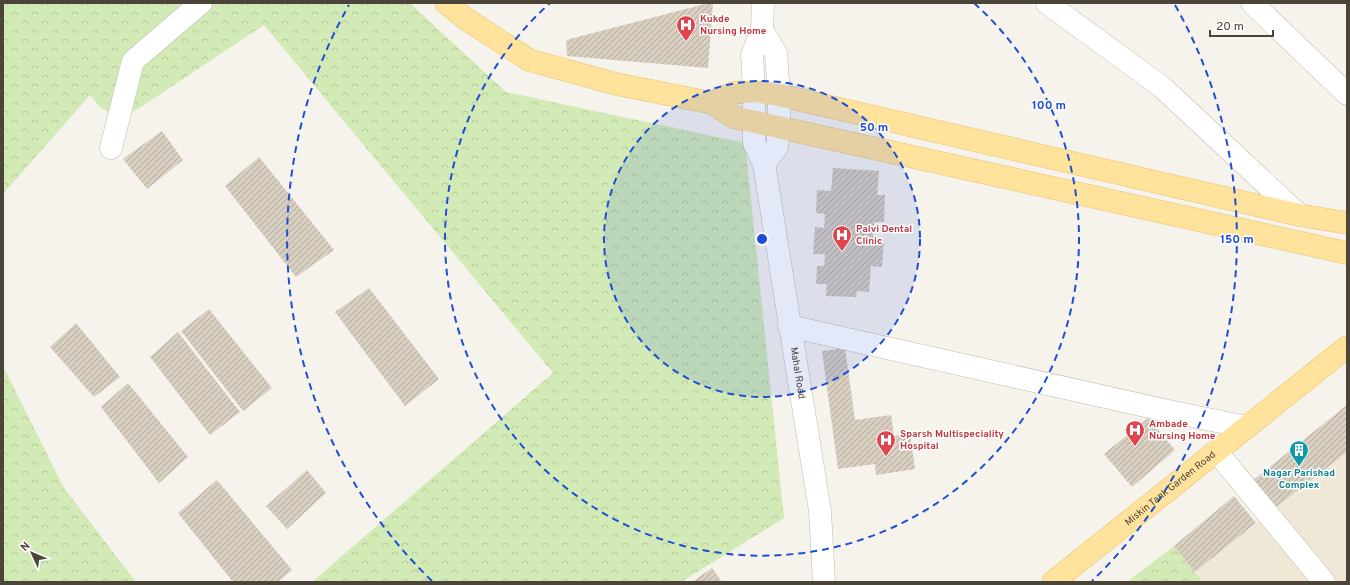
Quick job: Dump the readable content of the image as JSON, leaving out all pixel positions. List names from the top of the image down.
{
  "streets": {
    "main road": ["Miskin Tank Garden Road"],
    "street": ["Mahal Road"]
  },
  "places": {
    "hospital": [
      "Kukde Nursing Home",
      "Palvi Dental Clinic",
      "Ambade Nursing Home",
      "Sparsh Multispeciality Hospital"
    ],
    "building": ["Nagar Parishad Complex"]
  },
  "scale_bar": "20 m",
  "north": "top left",
  "rings": ["100 m", "50 m", "150 m"]
}
